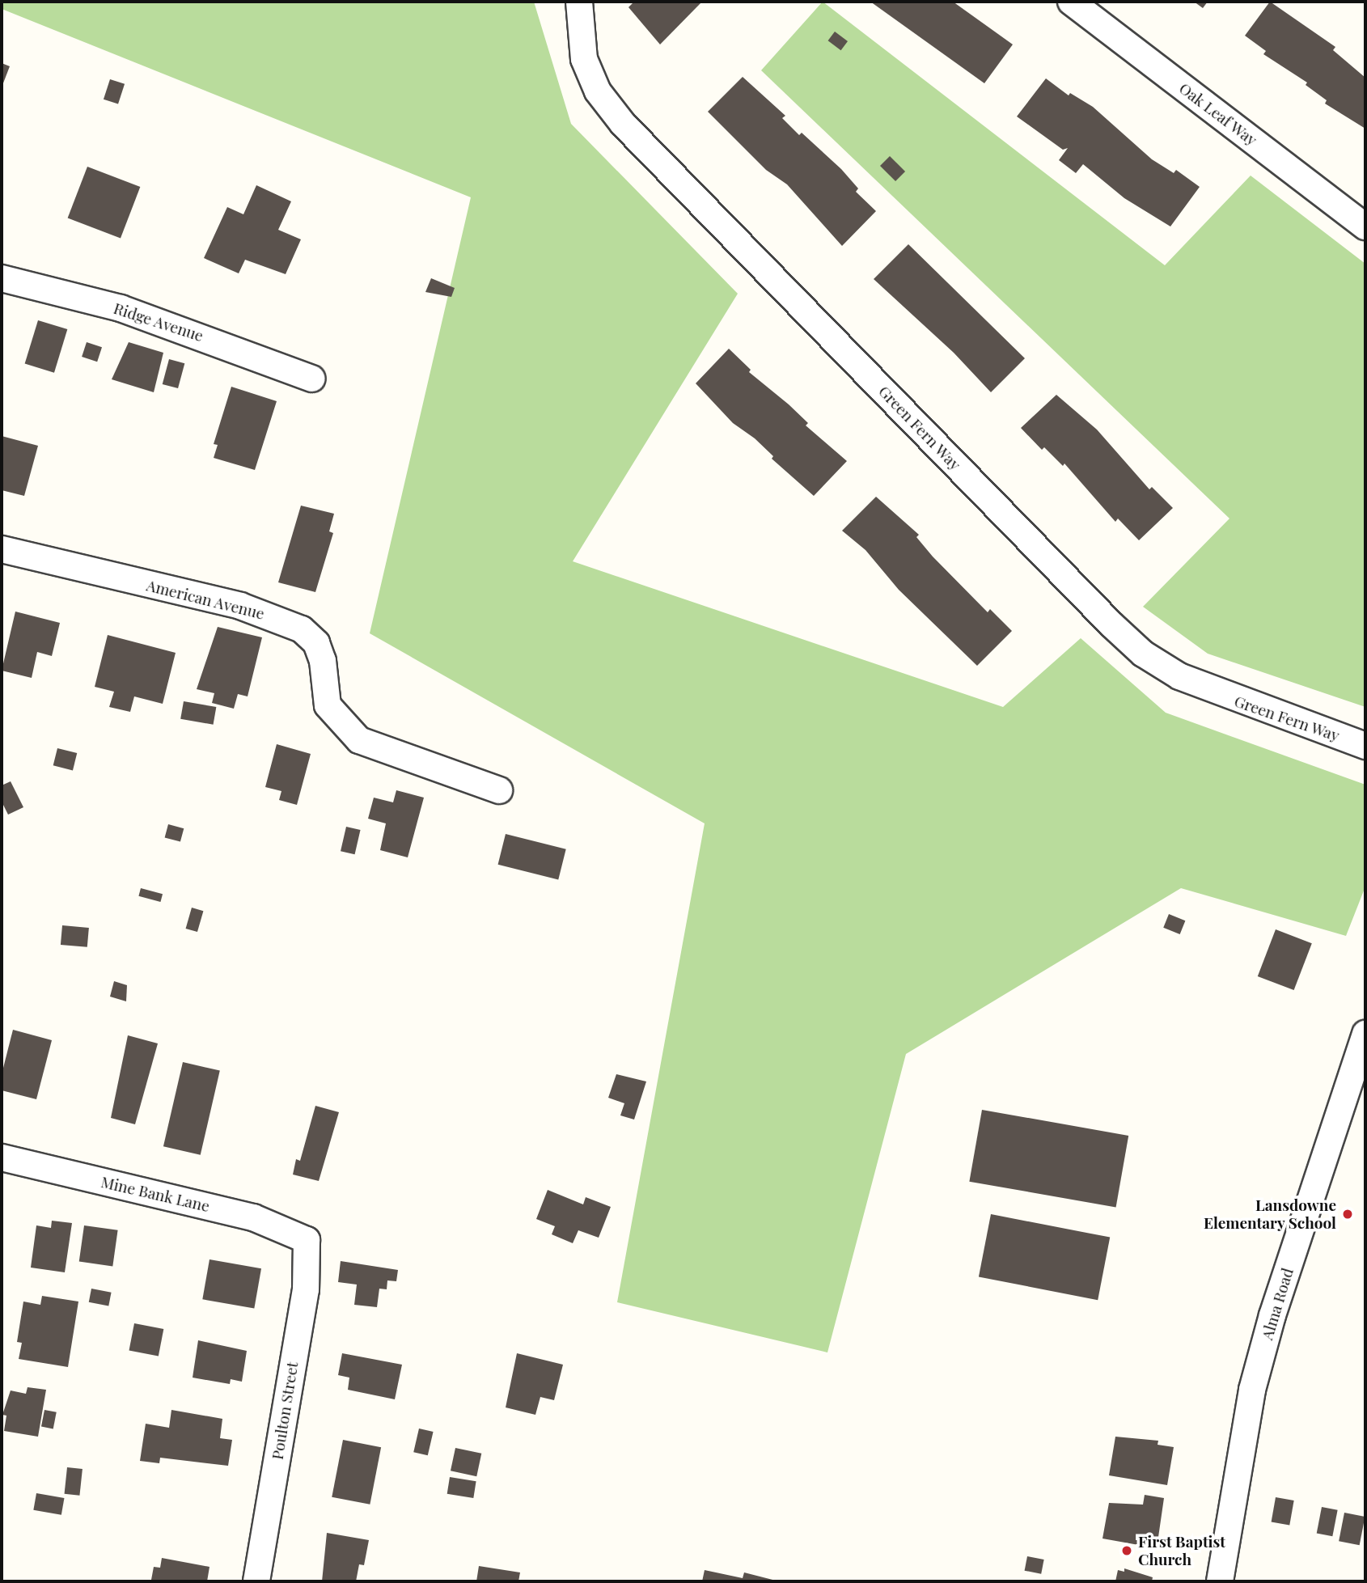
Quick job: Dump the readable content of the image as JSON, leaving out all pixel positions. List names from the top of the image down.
{
  "streets": {
    "street": [
      "Oak Leaf Way",
      "Ridge Avenue",
      "Green Fern Way",
      "American Avenue",
      "Mine Bank Lane",
      "Alma Road",
      "Poulton Street"
    ]
  },
  "crossings": [
    ["Mine Bank Lane", "Poulton Street"]
  ],
  "places": ["Lansdowne Elementary School", "First Baptist Church"]
}
